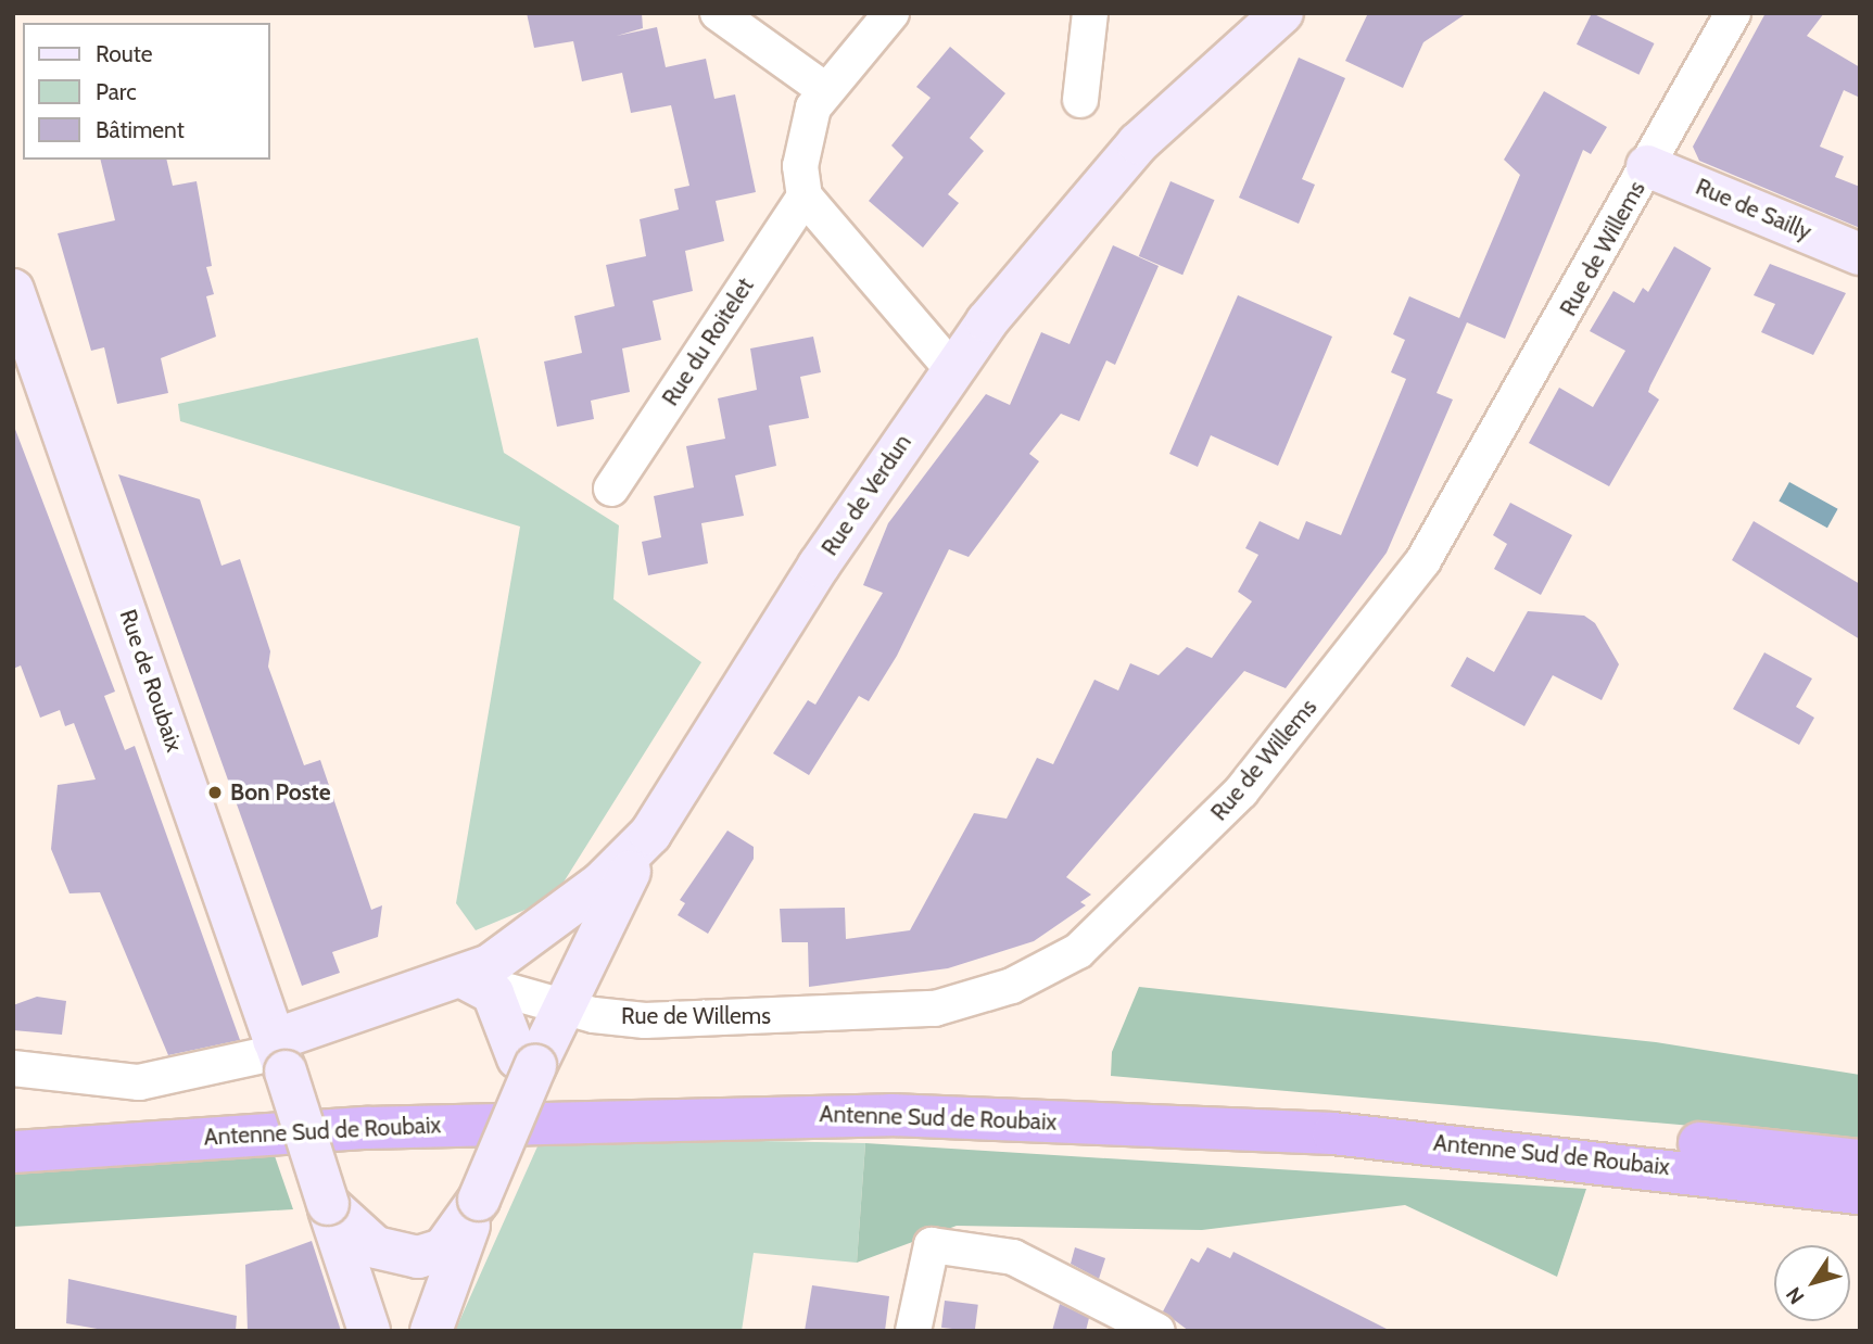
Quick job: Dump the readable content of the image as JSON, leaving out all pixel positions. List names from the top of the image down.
{
  "streets": {
    "highway": ["Antenne Sud de Roubaix"],
    "main road": ["Rue de Sailly", "Rue de Verdun", "Rue de Roubaix"],
    "street": ["Rue de Willems", "Rue du Roitelet"]
  },
  "crossings": [
    ["Rue de Sailly", "Rue de Willems"],
    ["Rue de Willems", "Rue de Verdun"],
    ["Rue de Willems", "Rue de Roubaix"],
    ["Rue de Verdun", "Rue de Roubaix"]
  ],
  "places": ["Bon Poste"],
  "legend": ["Route", "Parc", "Bâtiment"],
  "north": "bottom left"
}
